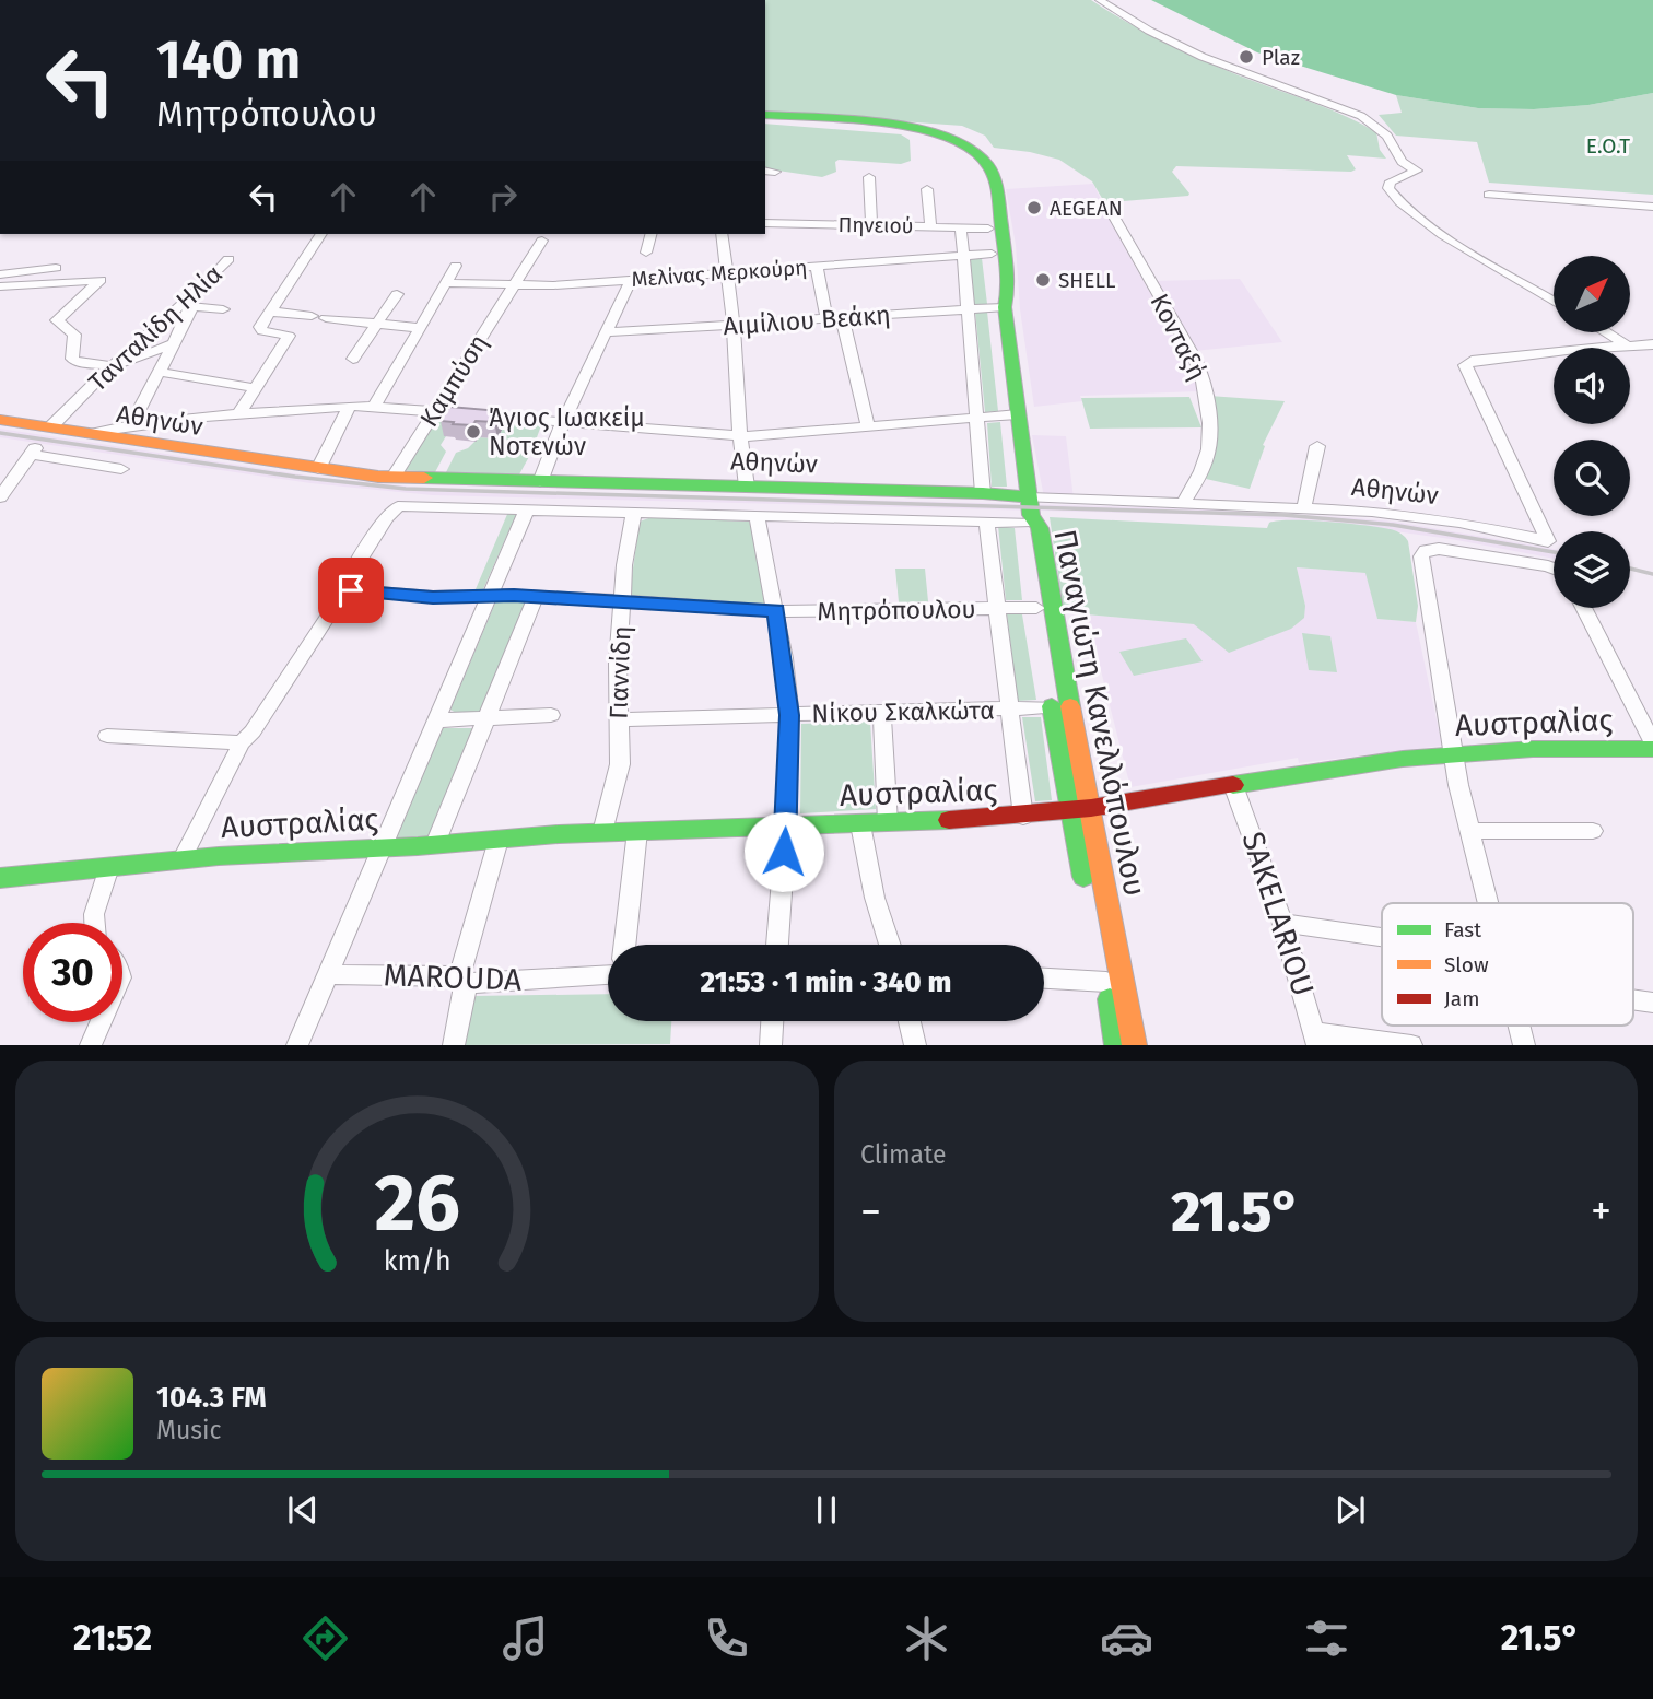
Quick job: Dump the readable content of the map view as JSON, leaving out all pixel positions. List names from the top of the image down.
{
  "streets": {
    "main road": ["Αθηνών", "Παναγιώτη Κανελλόπουλου", "Αυστραλίας"],
    "street": [
      "Πηνειού",
      "Μελίνας Μερκούρη",
      "Αιμίλιου Βεάκη",
      "Τανταλίδη Ηλία",
      "Κονταξή",
      "Καμπύση",
      "Μητρόπουλου",
      "Γιαννίδη",
      "Νίκου Σκαλκώτα",
      "SAKELARIOU",
      "MAROUDA"
    ]
  },
  "crossings": [
    ["Μελίνας Μερκούρη", "Καμπύση"],
    ["Τανταλίδη Ηλία", "Αθηνών"],
    ["Κονταξή", "Αθηνών"],
    ["Καμπύση", "Αθηνών"],
    ["Αθηνών", "Παναγιώτη Κανελλόπουλου"],
    ["Μητρόπουλου", "Γιαννίδη"],
    ["Μητρόπουλου", "Παναγιώτη Κανελλόπουλου"],
    ["Γιαννίδη", "Νίκου Σκαλκώτα"],
    ["Γιαννίδη", "Αυστραλίας"],
    ["Νίκου Σκαλκώτα", "Παναγιώτη Κανελλόπουλου"],
    ["Παναγιώτη Κανελλόπουλου", "Αυστραλίας"],
    ["Αυστραλίας", "SAKELARIOU"]
  ],
  "parks": ["E.O.T"],
  "places": [
    "Plaz",
    "AEGEAN",
    "SHELL",
    "Άγιος Ιωακείμ Νοτενών"
  ],
  "legend": ["Fast", "Slow", "Jam"],
  "north": "top right",
  "page": {
    "turn": ["140 m", "Μητρόπουλου"],
    "limit": "30",
    "trip": "21:53 · 1 min · 340 m",
    "tile": "Climate",
    "heat": ["−", "21.5°", "+"],
    "song": ["104.3 FM", "Music"],
    "tabs": ["21:52", "21.5°"],
    "gauge": ["26", "km/h"]
  }
}
